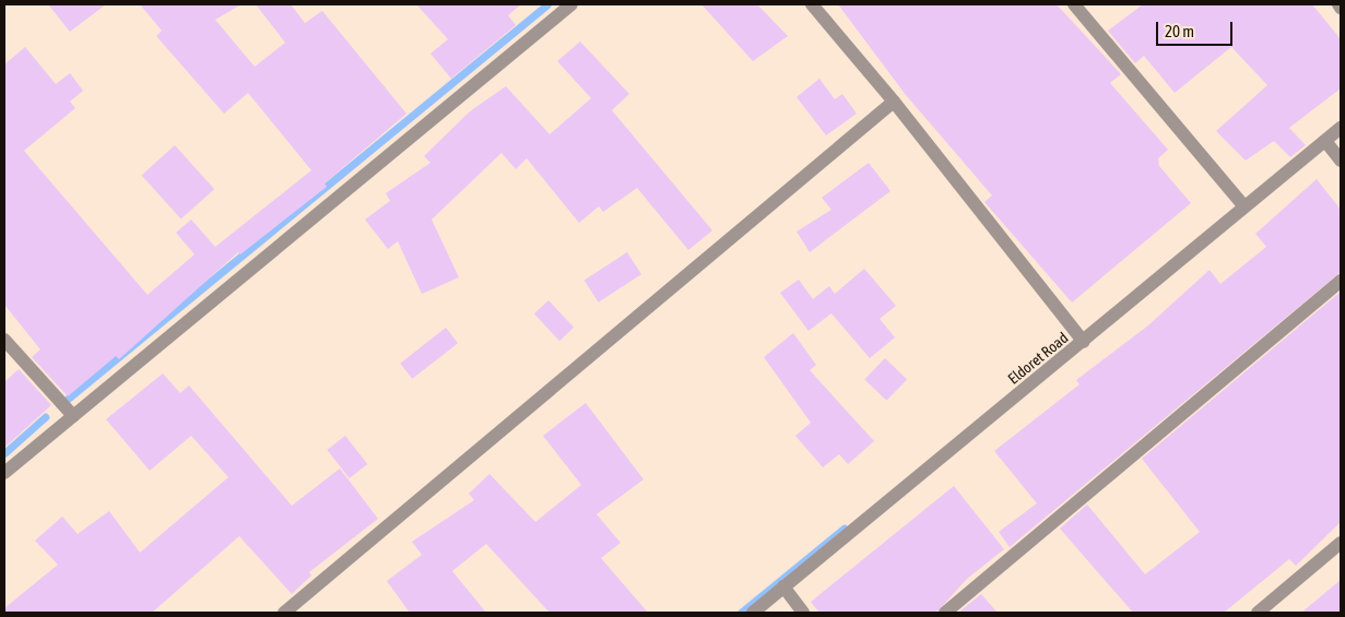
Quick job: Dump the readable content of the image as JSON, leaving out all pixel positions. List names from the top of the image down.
{
  "streets": {
    "street": ["Eldoret Road"]
  },
  "scale_bar": "20 m"
}
